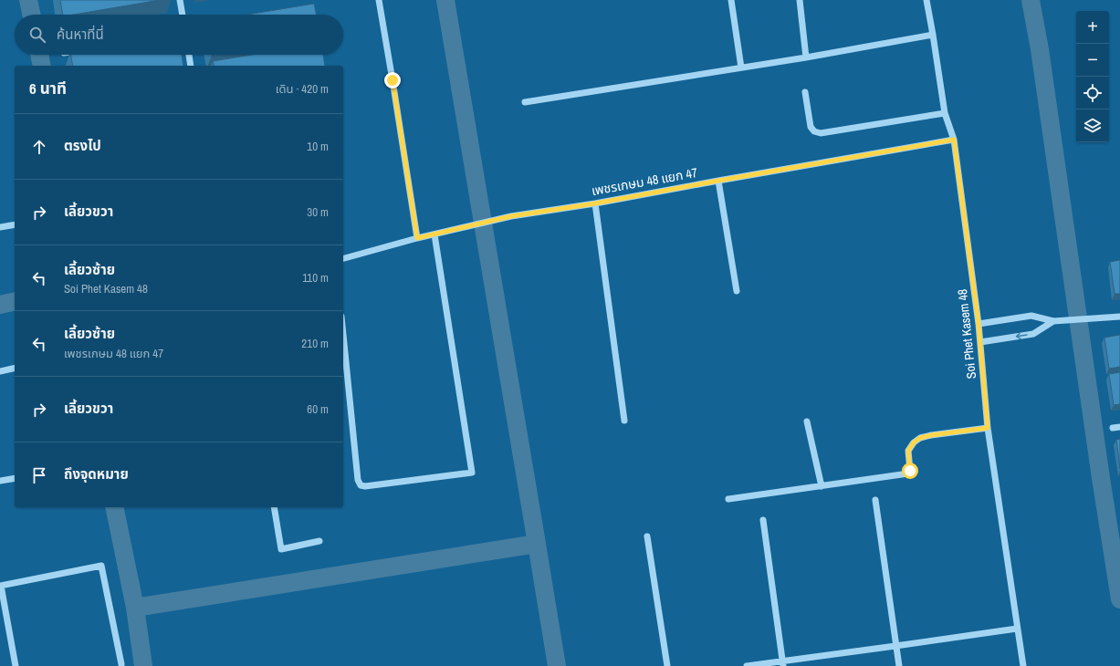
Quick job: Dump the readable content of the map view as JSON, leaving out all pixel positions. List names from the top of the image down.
{
  "streets": {
    "street": ["เพชรเกษม 48 แยก 47", "Soi Phet Kasem 48"]
  },
  "crossings": [
    ["เพชรเกษม 48 แยก 47", "Soi Phet Kasem 48"]
  ],
  "page": {
    "map_buttons": ["+", "−"],
    "search": "ค้นหาที่นี่",
    "heading": ["6 นาที", "เดิน · 420 m"],
    "list": [
      ["ตรงไป", "10 m"],
      ["เลี้ยวขวา", "30 m"],
      ["เลี้ยวซ้าย", "Soi Phet Kasem 48", "110 m"],
      ["เลี้ยวซ้าย", "เพชรเกษม 48 แยก 47", "210 m"],
      ["เลี้ยวขวา", "60 m"],
      "ถึงจุดหมาย"
    ]
  }
}
